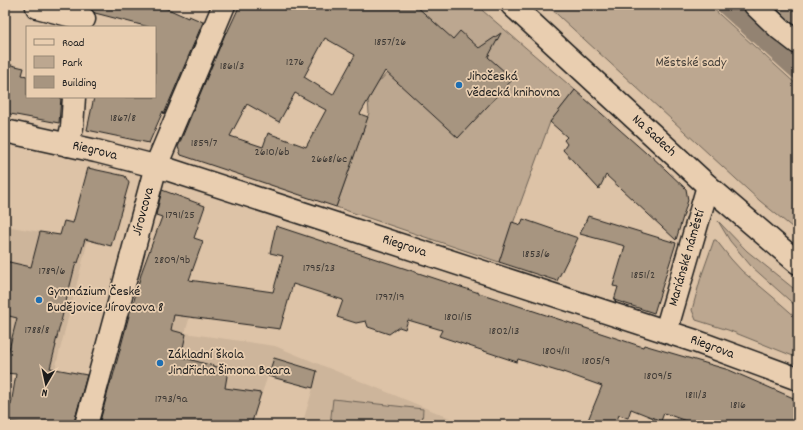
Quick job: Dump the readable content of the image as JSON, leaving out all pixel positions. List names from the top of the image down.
{
  "streets": {
    "street": [
      "Na Sadech",
      "Riegrova",
      "Jírovcova",
      "Mariánské náměstí"
    ]
  },
  "crossings": [
    ["Na Sadech", "Mariánské náměstí"],
    ["Riegrova", "Jírovcova"],
    ["Riegrova", "Mariánské náměstí"]
  ],
  "parks": ["Městské sady"],
  "places": ["Jihočeská vědecká knihovna", "Gymnázium České Budějovice Jírovcova 8", "Základní škola Jindřicha Šimona Baara"],
  "house_numbers": [
    "1857/26",
    "1276",
    "1861/3",
    "1867/8",
    "1859/7",
    "2610/6b",
    "2668/6c",
    "1791/25",
    "1853/6",
    "2809/9b",
    "1795/23",
    "1789/6",
    "1851/2",
    "1797/19",
    "1801/15",
    "1788/8",
    "1802/13",
    "1804/11",
    "1805/9",
    "1809/5",
    "1811/3",
    "1793/9a",
    "1816"
  ],
  "legend": ["Road", "Park", "Building"],
  "north": "bottom"
}
